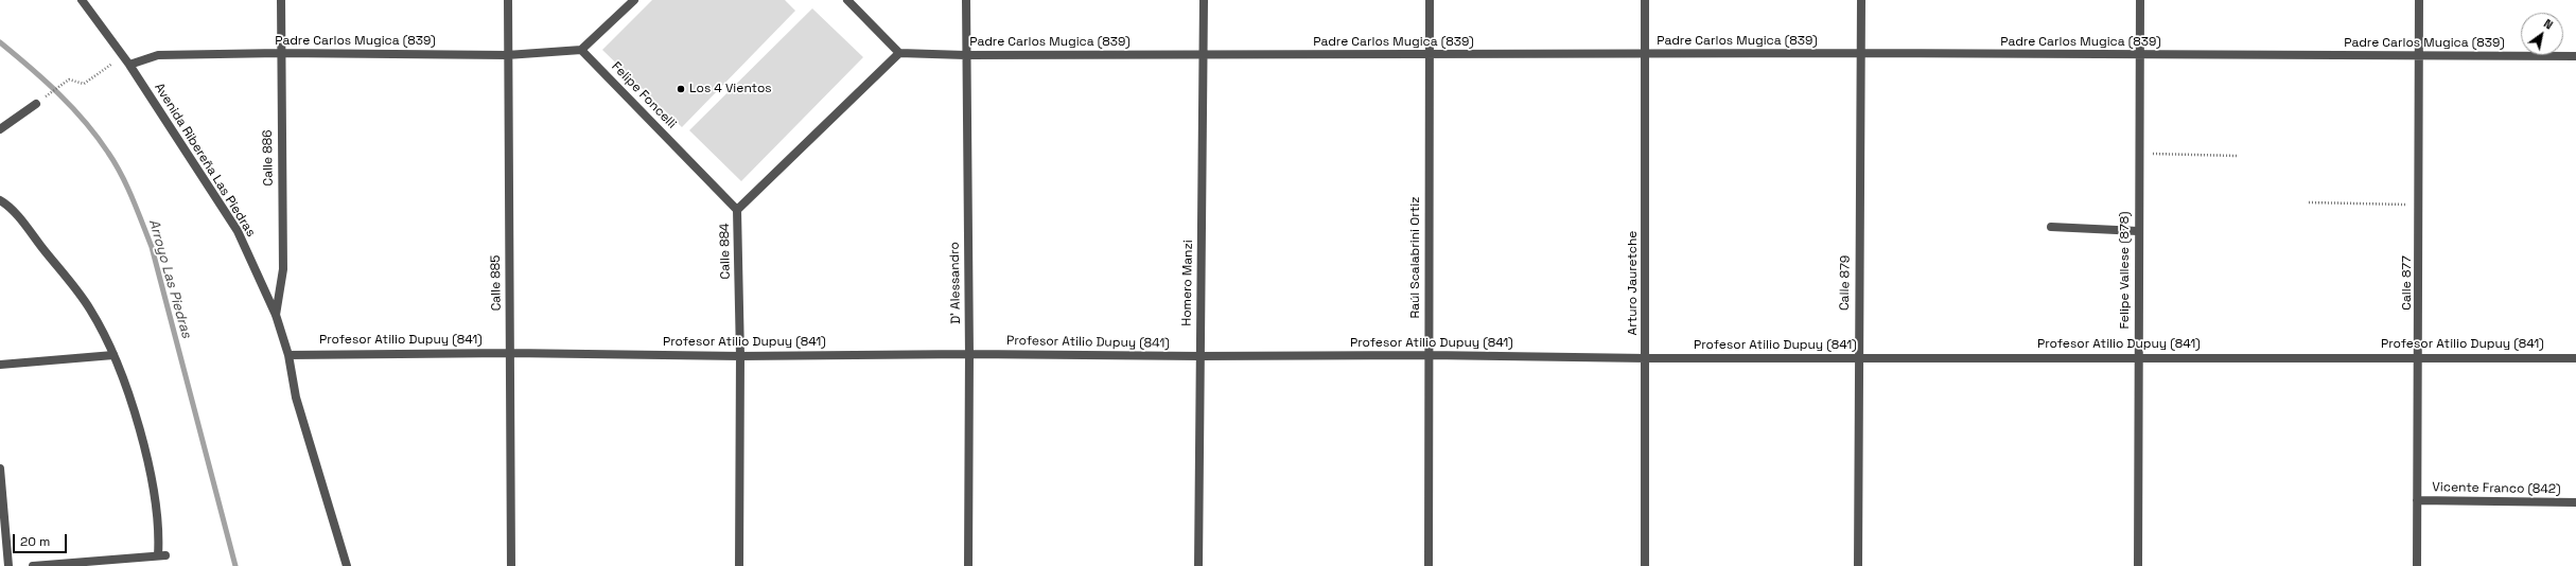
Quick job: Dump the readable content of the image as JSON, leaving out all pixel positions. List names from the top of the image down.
{
  "streets": {
    "street": [
      "Padre Carlos Mugica (839)",
      "Felipe Foncelli",
      "Calle 886",
      "Avenida Ribereña Las Piedras",
      "Calle 884",
      "Raúl Scalabrini Ortiz",
      "Felipe Vallese (878)",
      "Calle 885",
      "D' Alessandro",
      "Homero Manzi",
      "Arturo Jauretche",
      "Calle 879",
      "Calle 877",
      "Profesor Atilio Dupuy (841)",
      "Vicente Franco (842)"
    ]
  },
  "crossings": [
    ["Padre Carlos Mugica (839)", "Felipe Foncelli"],
    ["Padre Carlos Mugica (839)", "Calle 886"],
    ["Padre Carlos Mugica (839)", "Avenida Ribereña Las Piedras"],
    ["Padre Carlos Mugica (839)", "Calle 884"],
    ["Padre Carlos Mugica (839)", "Raúl Scalabrini Ortiz"],
    ["Padre Carlos Mugica (839)", "Felipe Vallese (878)"],
    ["Padre Carlos Mugica (839)", "Calle 885"],
    ["Padre Carlos Mugica (839)", "D' Alessandro"],
    ["Padre Carlos Mugica (839)", "Homero Manzi"],
    ["Padre Carlos Mugica (839)", "Arturo Jauretche"],
    ["Padre Carlos Mugica (839)", "Calle 879"],
    ["Padre Carlos Mugica (839)", "Calle 877"],
    ["Felipe Foncelli", "Calle 884"],
    ["Calle 886", "Avenida Ribereña Las Piedras"],
    ["Avenida Ribereña Las Piedras", "Profesor Atilio Dupuy (841)"],
    ["Calle 884", "Profesor Atilio Dupuy (841)"],
    ["Raúl Scalabrini Ortiz", "Profesor Atilio Dupuy (841)"],
    ["Felipe Vallese (878)", "Profesor Atilio Dupuy (841)"],
    ["Calle 885", "Profesor Atilio Dupuy (841)"],
    ["D' Alessandro", "Profesor Atilio Dupuy (841)"],
    ["Homero Manzi", "Profesor Atilio Dupuy (841)"],
    ["Arturo Jauretche", "Profesor Atilio Dupuy (841)"],
    ["Calle 879", "Profesor Atilio Dupuy (841)"],
    ["Calle 877", "Profesor Atilio Dupuy (841)"],
    ["Calle 877", "Vicente Franco (842)"]
  ],
  "water": ["Arroyo Las Piedras"],
  "places": ["Los 4 Vientos"],
  "scale_bar": "20 m",
  "north": "top right"
}
